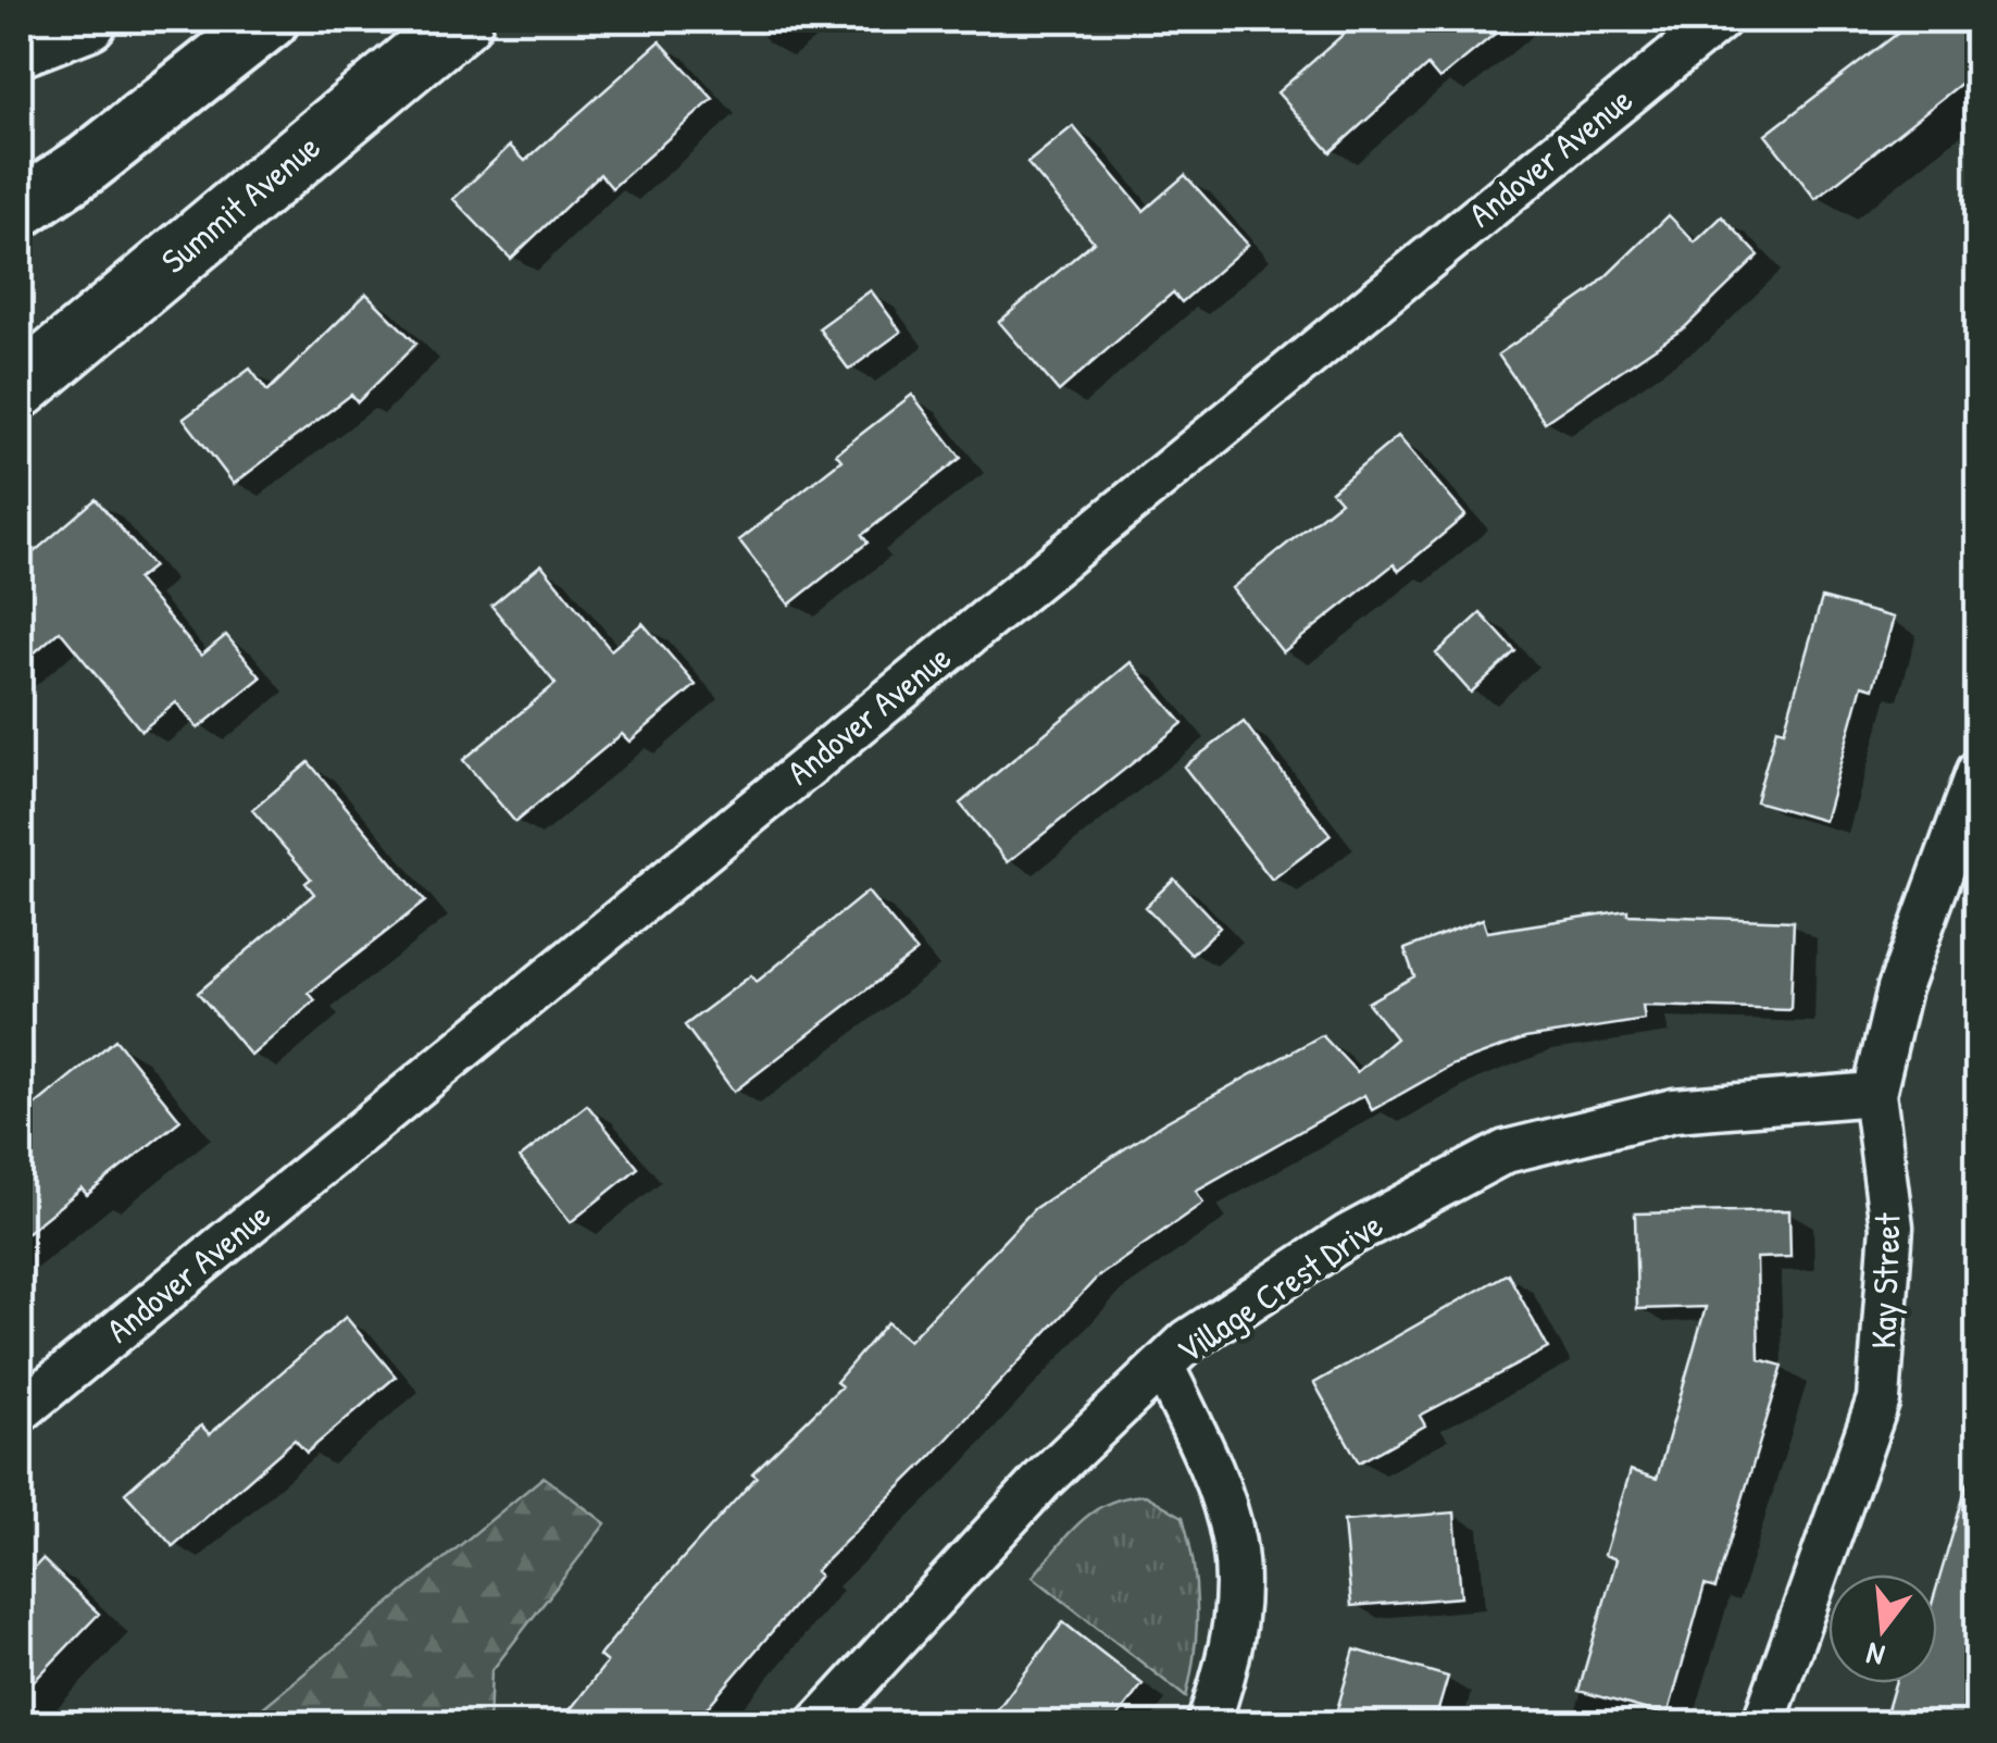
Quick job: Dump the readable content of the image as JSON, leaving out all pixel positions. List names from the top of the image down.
{
  "streets": {
    "main road": ["Summit Avenue"],
    "street": ["Andover Avenue", "Kay Street", "Village Crest Drive"]
  },
  "crossings": [
    ["Kay Street", "Village Crest Drive"]
  ],
  "north": "bottom"
}
